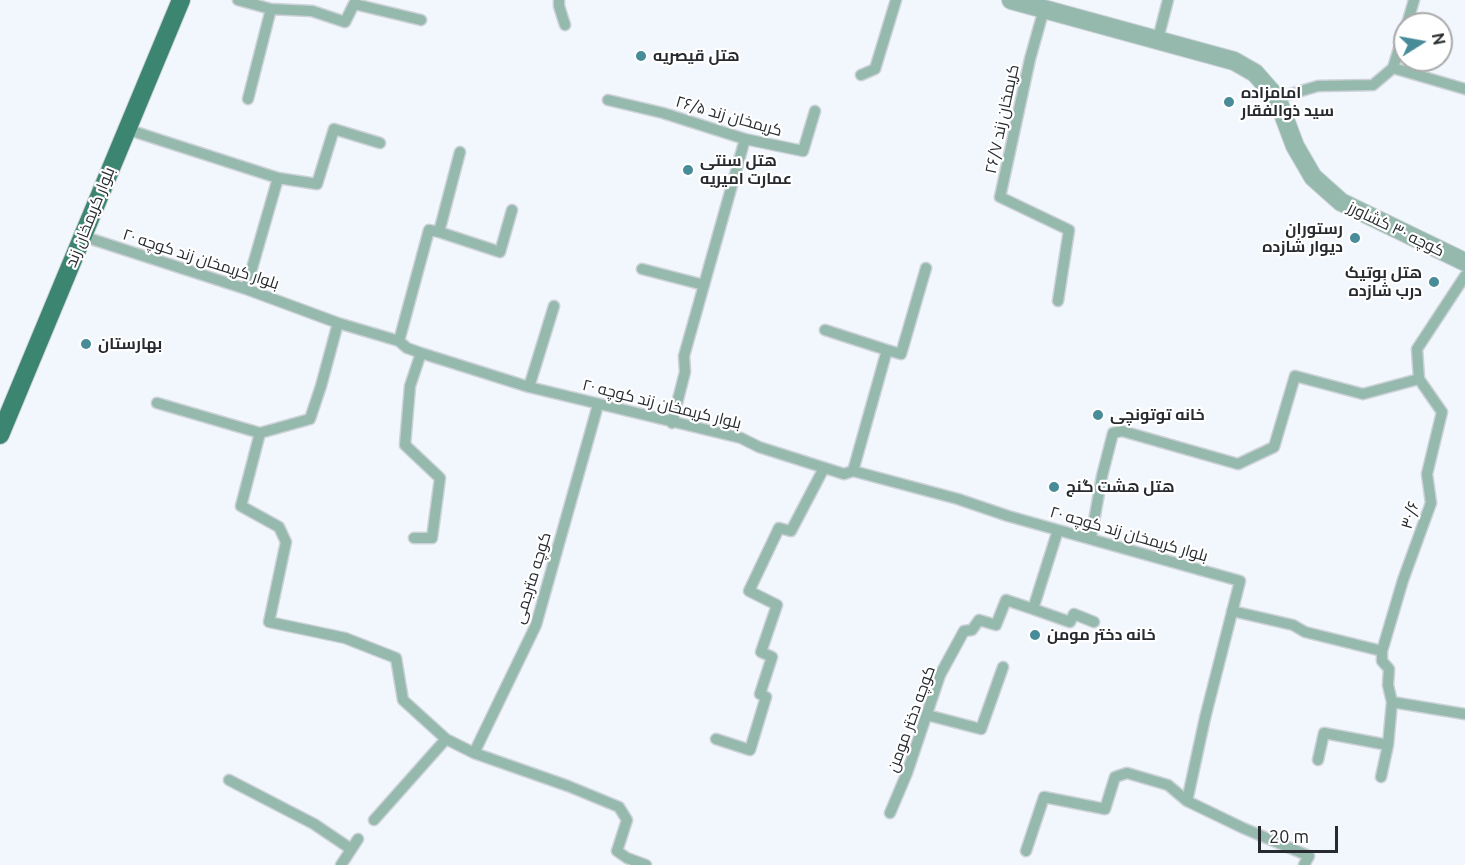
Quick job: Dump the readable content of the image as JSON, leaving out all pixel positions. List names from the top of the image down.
{
  "streets": {
    "main road": ["بلوار کریمخان زند"],
    "street": ["کوچه ۳۰ کشاورز"],
    "lane": [
      "کریمخان زند ۲۶/۵",
      "کریمخان زند ۲۶/۷",
      "بلوار کریمخان زند کوچه ۲۰",
      "۳۰/۶",
      "کوچه مترجمی",
      "کوچه دختر مومن"
    ]
  },
  "crossings": [
    ["کریمخان زند ۲۶/۷", "کوچه ۳۰ کشاورز"],
    ["بلوار کریمخان زند", "بلوار کریمخان زند کوچه ۲۰"],
    ["بلوار کریمخان زند کوچه ۲۰", "کوچه مترجمی"]
  ],
  "places": [
    "هتل قیصریه",
    "امامزاده سید ذوالفقار",
    "هتل سنتی عمارت امیریه",
    "رستوران دیوار شازده",
    "هتل بوتیک درب شازده",
    "بهارستان",
    "خانه توتونچی",
    "هتل هشت گنج",
    "خانه دختر مومن"
  ],
  "scale_bar": "20 m",
  "north": "right"
}
